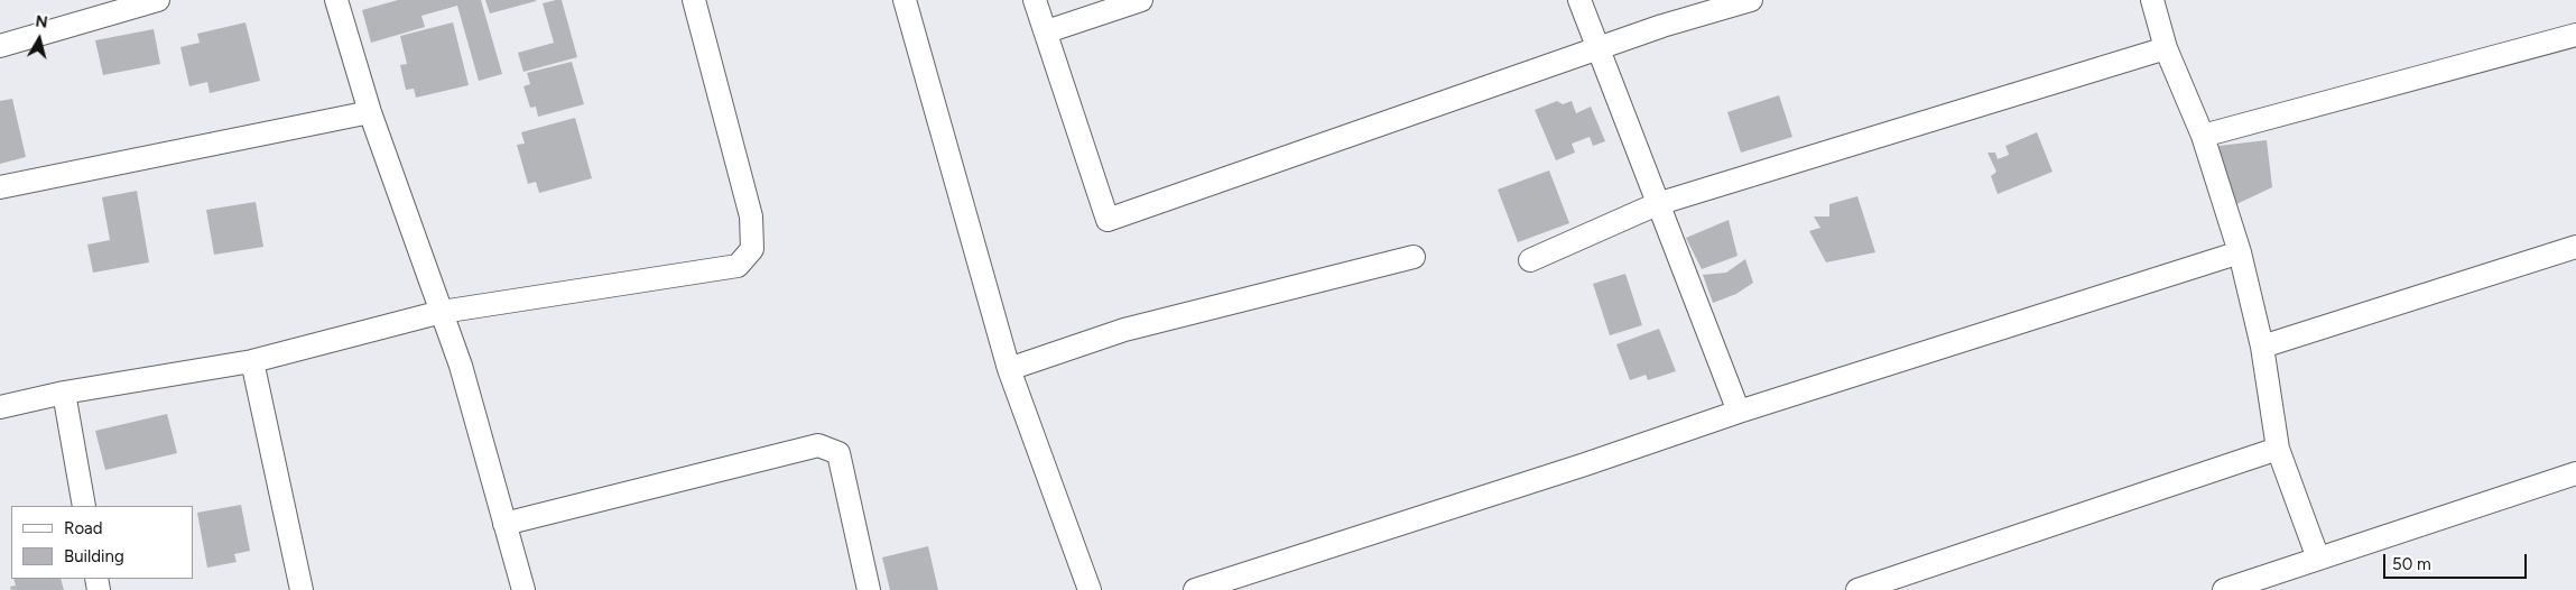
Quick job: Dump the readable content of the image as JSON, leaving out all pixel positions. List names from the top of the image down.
{
  "legend": ["Road", "Building"],
  "scale_bar": "50 m",
  "north": "top"
}
